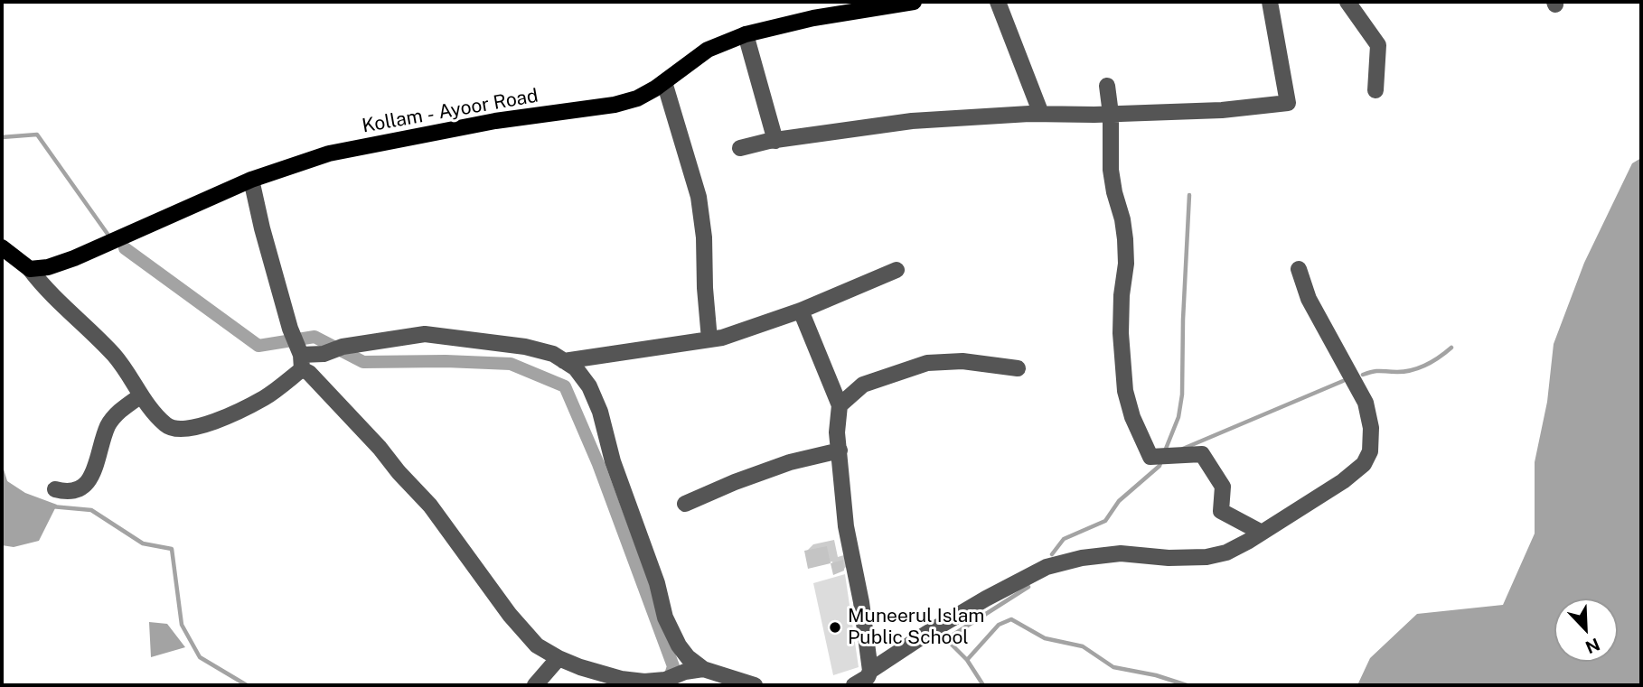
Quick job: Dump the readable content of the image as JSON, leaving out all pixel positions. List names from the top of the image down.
{
  "streets": {
    "main road": ["Kollam - Ayoor Road"]
  },
  "places": ["Muneerul Islam Public School"],
  "north": "bottom right"
}
